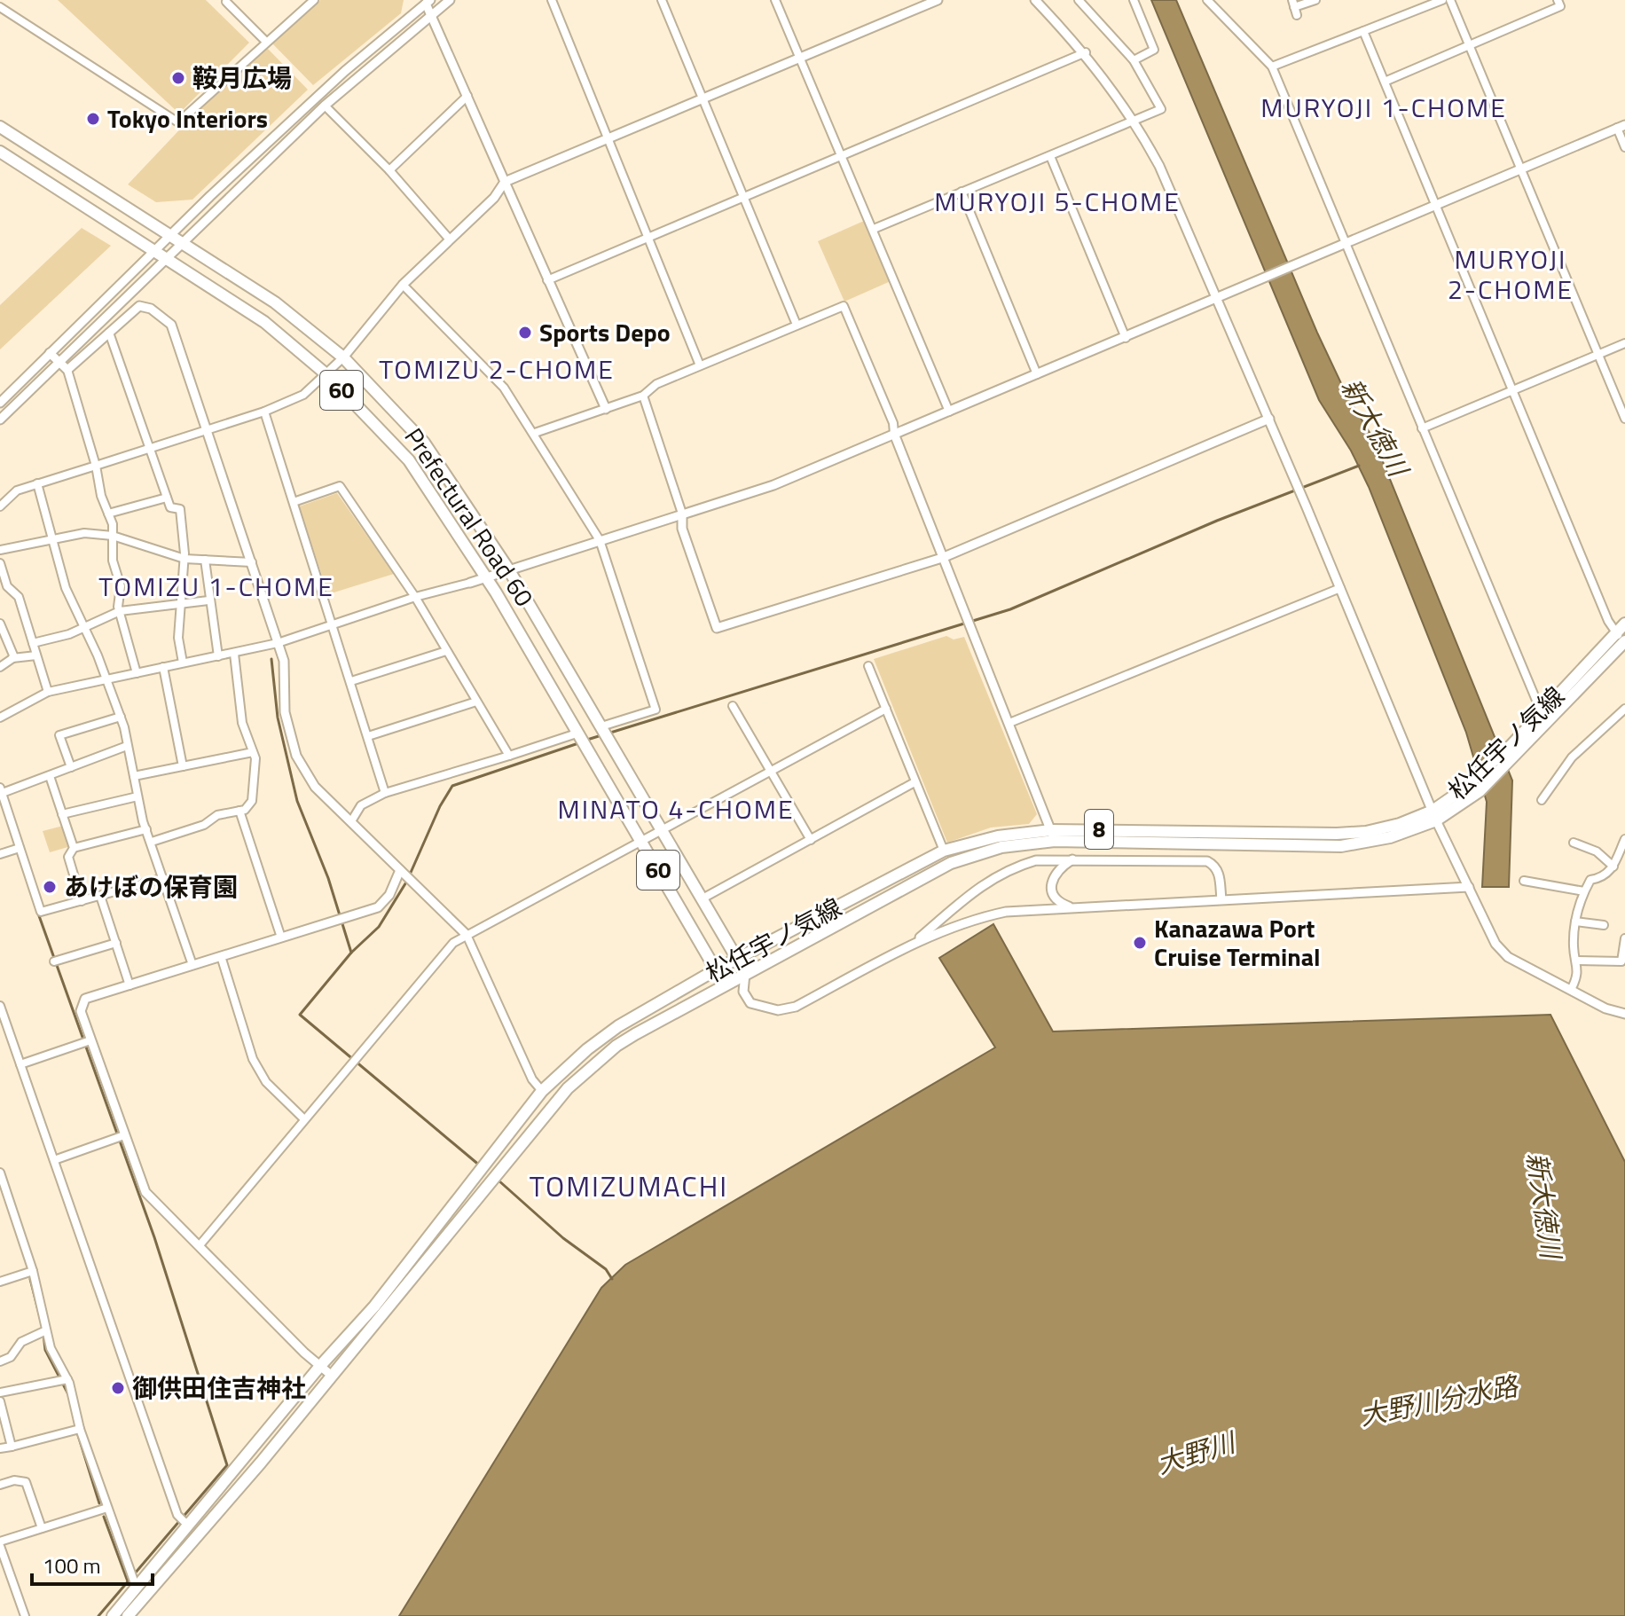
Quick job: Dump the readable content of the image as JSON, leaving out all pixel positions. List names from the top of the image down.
{
  "streets": {
    "main road": [
      "60",
      "Prefectural Road 60",
      "松任宇ノ気線",
      "8"
    ]
  },
  "crossings": [
    ["Prefectural Road 60", "松任宇ノ気線"]
  ],
  "districts": [
    "MURYOJI 1-CHOME",
    "MURYOJI 5-CHOME",
    "MURYOJI 2-CHOME",
    "TOMIZU 2-CHOME",
    "TOMIZU 1-CHOME",
    "MINATO 4-CHOME",
    "TOMIZUMACHI"
  ],
  "water": ["新大徳川", "大野川分水路", "大野川"],
  "places": [
    "鞍月広場",
    "Tokyo Interiors",
    "Sports Depo",
    "あけぼの保育園",
    "Kanazawa Port Cruise Terminal",
    "御供田住吉神社"
  ],
  "scale_bar": "100 m"
}
